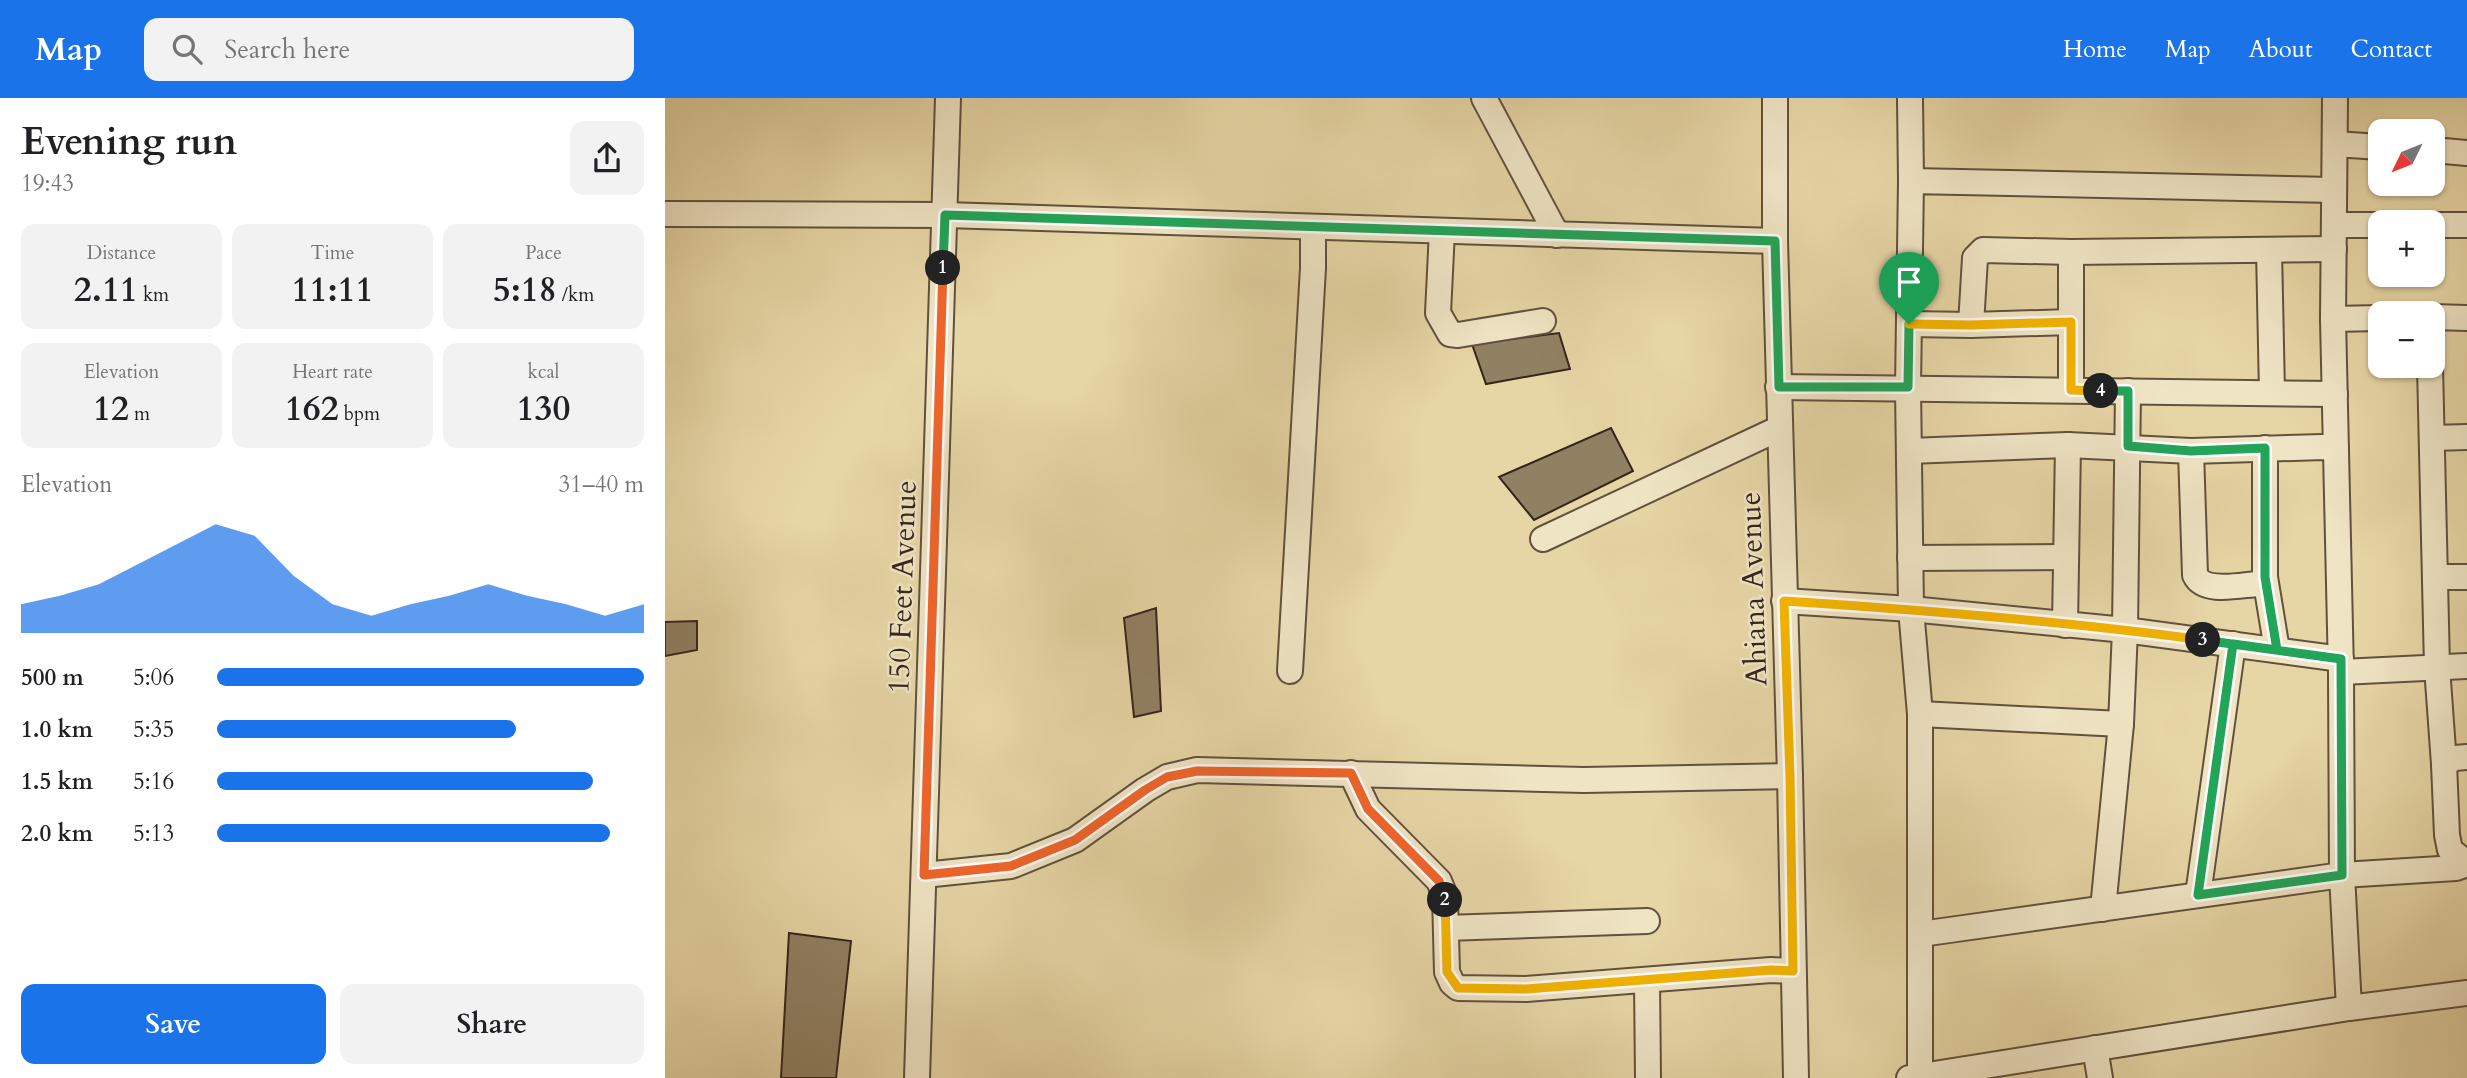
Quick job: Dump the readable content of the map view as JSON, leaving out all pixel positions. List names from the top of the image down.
{
  "streets": {
    "street": ["150 Feet Avenue", "Ahiana Avenue"]
  },
  "north": "bottom left",
  "page": {
    "header": "Map",
    "search": "Search here",
    "nav": [
      "Home",
      "Map",
      "About",
      "Contact"
    ],
    "heading": ["Evening run", "19:43"],
    "map_buttons": ["+", "−"],
    "stats": [
      ["Distance", "2.11 km"],
      ["Time", "11:11"],
      ["Pace", "5:18 /km"],
      ["Elevation", "12 m"],
      ["Heart rate", "162 bpm"],
      ["kcal", "130"]
    ],
    "pins": [
      "1",
      "4",
      "3",
      "2"
    ],
    "chart": ["Elevation", "31–40 m"],
    "list": [
      {
        "name": "500 m",
        "note": "5:06"
      },
      {
        "name": "1.0 km",
        "note": "5:35"
      },
      {
        "name": "1.5 km",
        "note": "5:16"
      },
      {
        "name": "2.0 km",
        "note": "5:13"
      }
    ],
    "buttons": ["Save", "Share"]
  }
}
